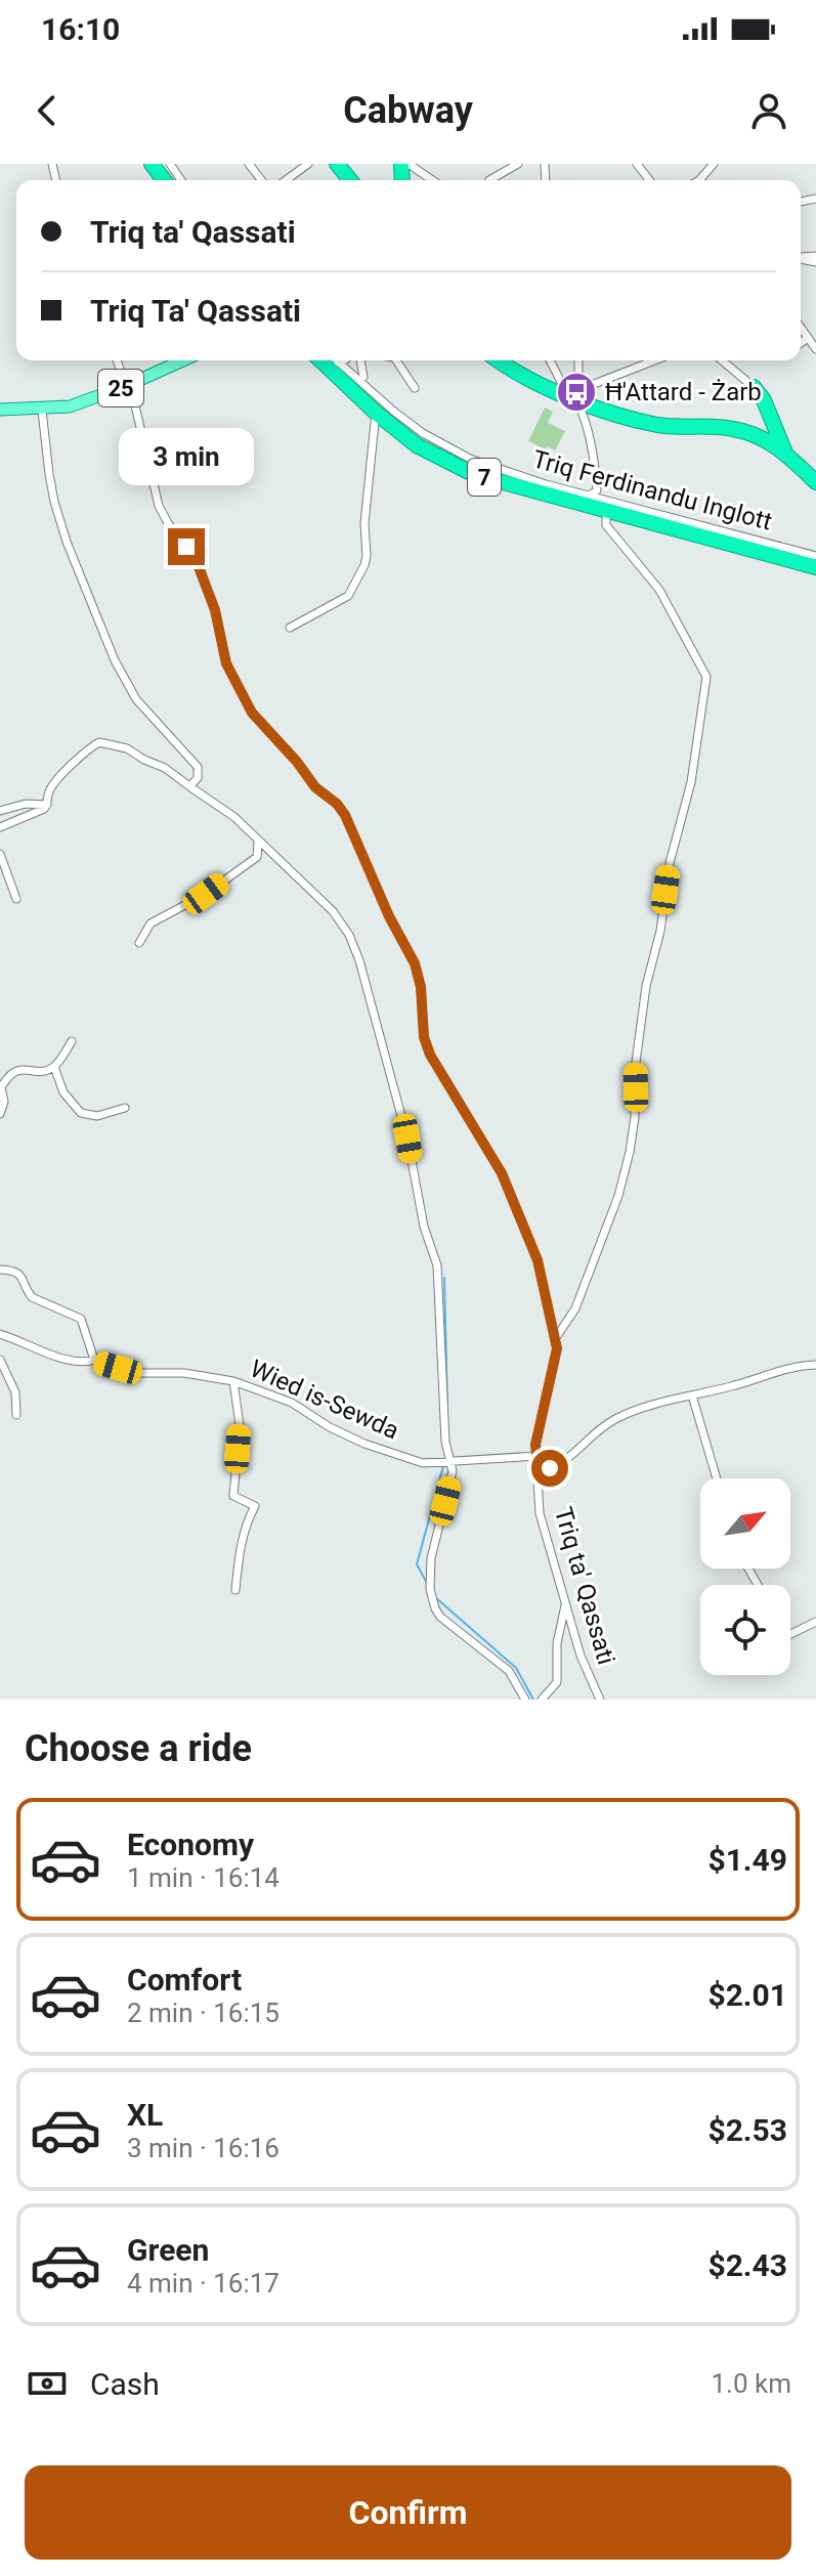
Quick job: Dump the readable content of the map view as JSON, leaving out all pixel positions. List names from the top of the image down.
{
  "streets": {
    "highway": ["7"],
    "main road": ["25"],
    "street": ["Triq Ferdinandu Inglott", "Wied is-Sewda", "Triq ta' Qassati"]
  },
  "crossings": [
    ["Wied is-Sewda", "Triq ta' Qassati"]
  ],
  "places": {
    "bus stop": ["Ħ'Attard - Żarb"]
  },
  "north": "top right",
  "page": {
    "status": "16:10",
    "header": "Cabway",
    "banner": ["Triq ta' Qassati", "Triq Ta' Qassati"],
    "bubble": "3 min",
    "heading": "Choose a ride",
    "list": [
      {
        "name": "Economy",
        "note": "1 min · 16:14",
        "value": "$1.49"
      },
      {
        "name": "Comfort",
        "note": "2 min · 16:15",
        "value": "$2.01"
      },
      {
        "name": "XL",
        "note": "3 min · 16:16",
        "value": "$2.53"
      },
      {
        "name": "Green",
        "note": "4 min · 16:17",
        "value": "$2.43"
      }
    ],
    "pay": ["Cash", "1.0 km"],
    "buttons": "Confirm"
  }
}
